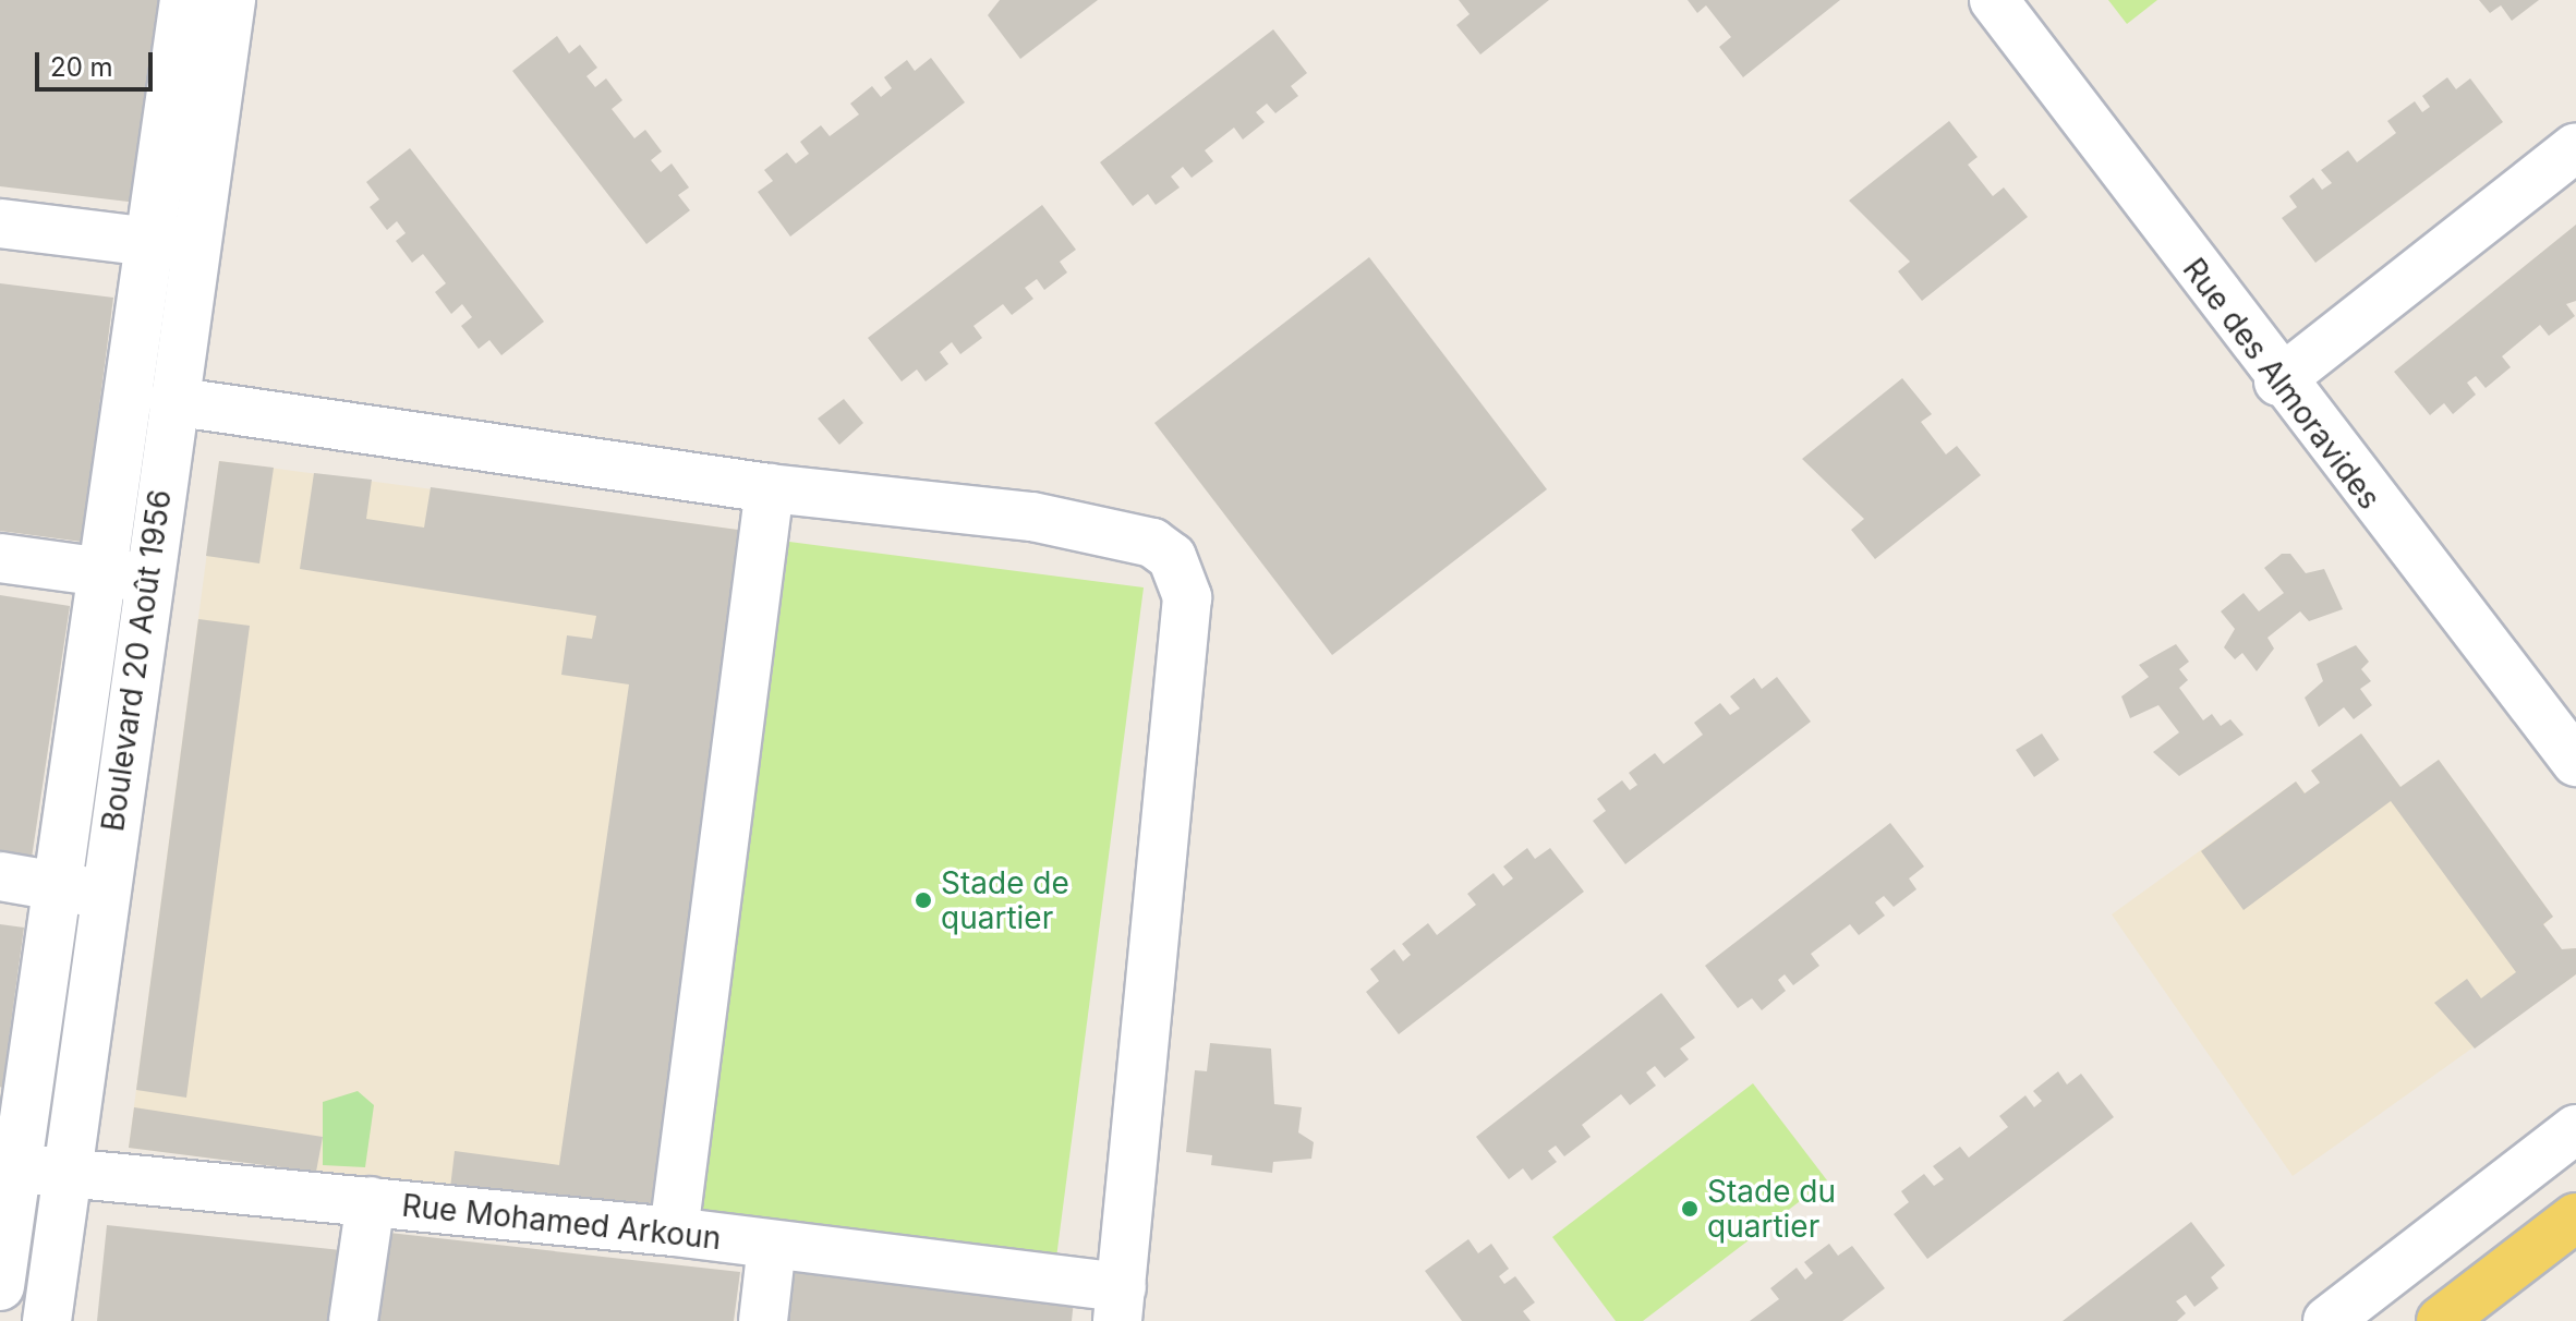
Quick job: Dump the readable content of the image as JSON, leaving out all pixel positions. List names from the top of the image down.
{
  "streets": {
    "street": ["Rue des Almoravides", "Boulevard 20 Août 1956", "Rue Mohamed Arkoun"]
  },
  "crossings": [
    ["Boulevard 20 Août 1956", "Rue Mohamed Arkoun"]
  ],
  "places": ["Stade de quartier", "Stade du quartier"],
  "scale_bar": "20 m"
}
